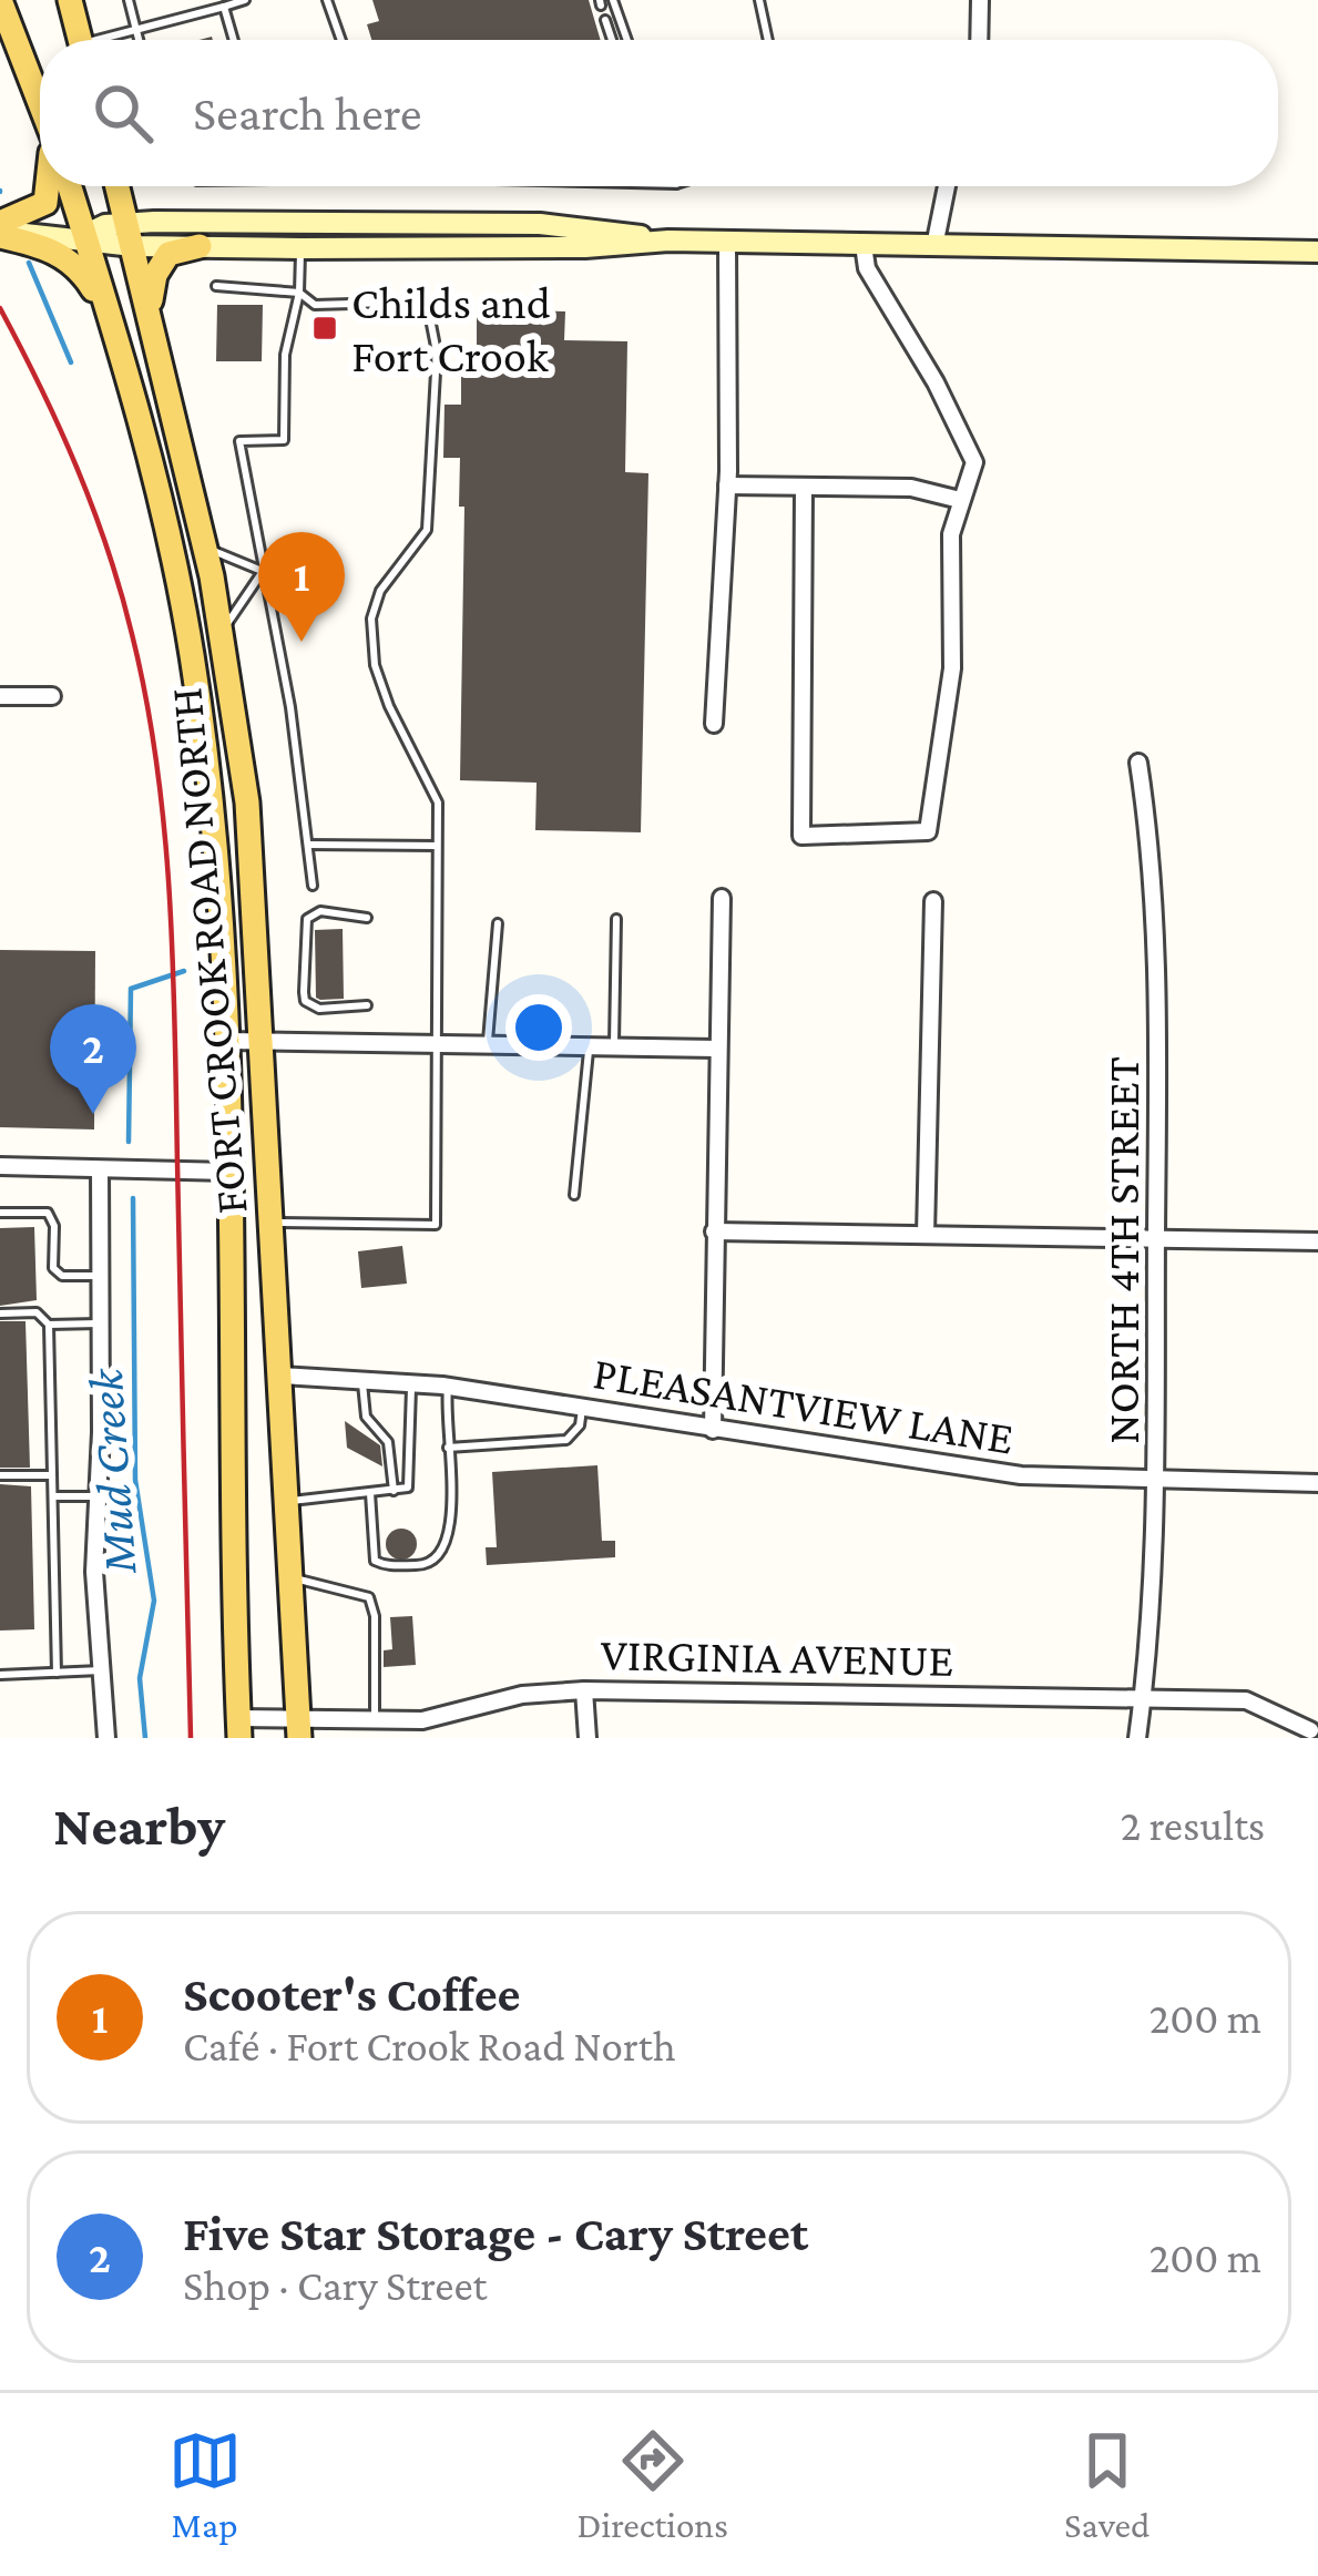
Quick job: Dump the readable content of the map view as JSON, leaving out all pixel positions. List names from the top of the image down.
{
  "streets": {
    "main road": ["FORT CROOK ROAD NORTH"],
    "street": ["NORTH 4TH STREET", "PLEASANTVIEW LANE", "VIRGINIA AVENUE"]
  },
  "crossings": [
    ["FORT CROOK ROAD NORTH", "PLEASANTVIEW LANE"],
    ["FORT CROOK ROAD NORTH", "VIRGINIA AVENUE"],
    ["NORTH 4TH STREET", "PLEASANTVIEW LANE"],
    ["NORTH 4TH STREET", "VIRGINIA AVENUE"]
  ],
  "water": ["Mud Creek"],
  "places": {
    "transit": ["Childs and Fort Crook"]
  },
  "page": {
    "search": "Search here",
    "pins": ["1", "2"],
    "heading": ["Nearby", "2 results"],
    "list": [
      {
        "mark": "1",
        "name": "Scooter's Coffee",
        "note": "Café · Fort Crook Road North",
        "value": "200 m"
      },
      {
        "mark": "2",
        "name": "Five Star Storage - Cary Street",
        "note": "Shop · Cary Street",
        "value": "200 m"
      }
    ],
    "nav": ["Map", "Directions", "Saved"]
  }
}
